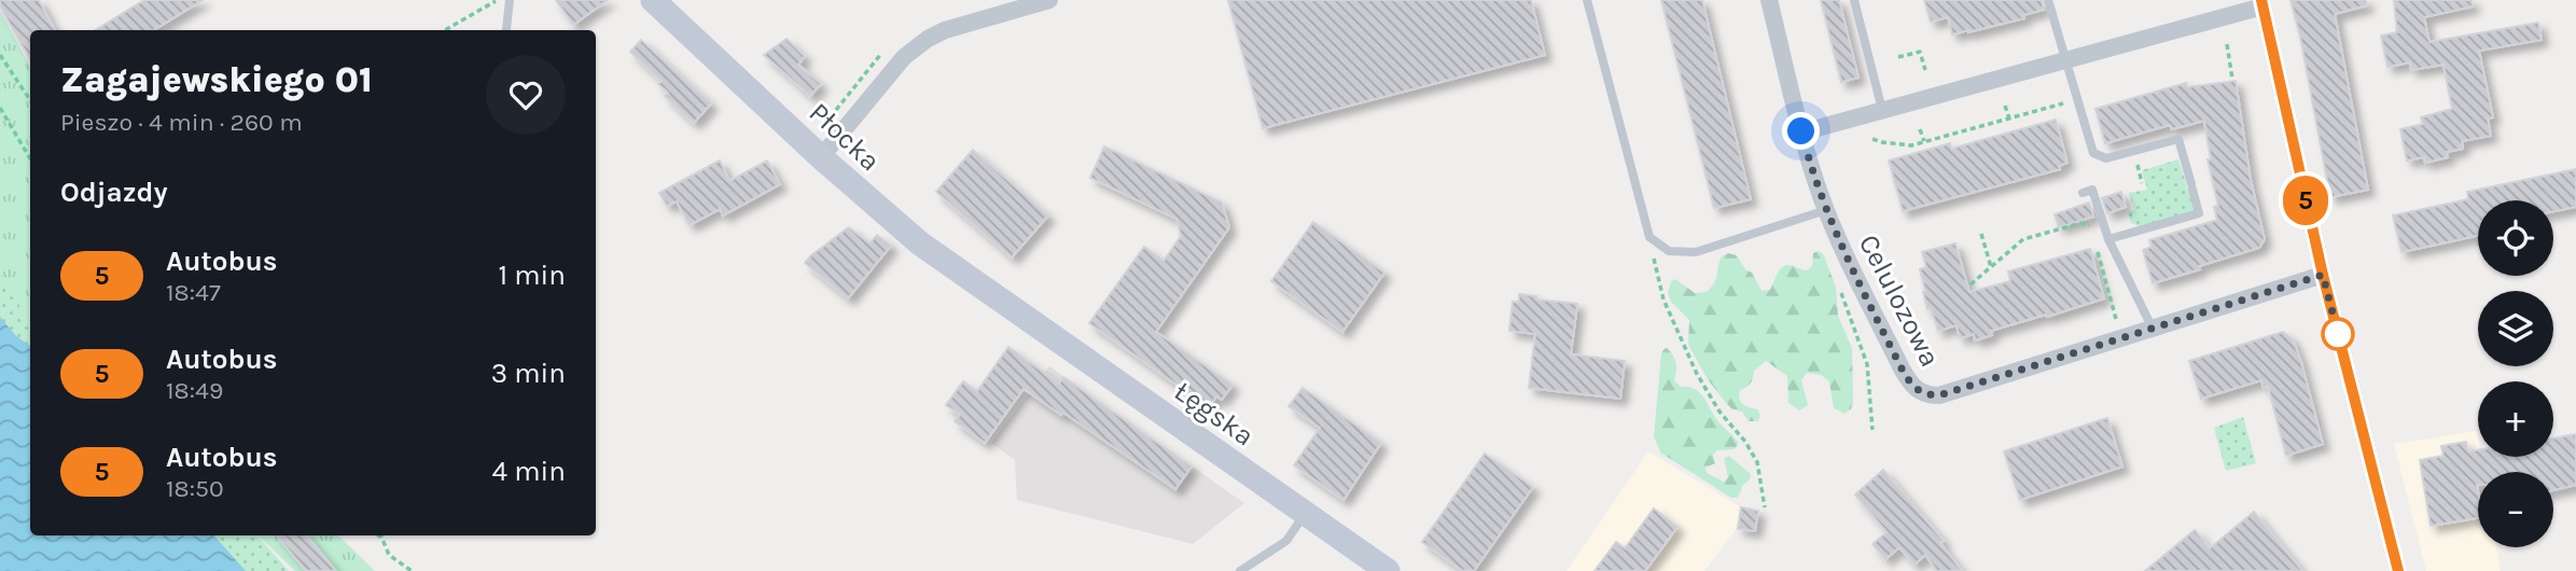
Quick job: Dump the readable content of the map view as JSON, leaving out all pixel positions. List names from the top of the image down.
{
  "streets": {
    "street": ["Płocka", "Celulozowa", "Łęgska"]
  },
  "crossings": [
    ["Płocka", "Łęgska"]
  ],
  "lines": ["bus line 5"],
  "page": {
    "on_map": "5",
    "heading": [
      ["Zagajewskiego 01", "Pieszo · 4 min · 260 m"],
      "Odjazdy"
    ],
    "map_buttons": ["+", "−"],
    "list": [
      {
        "mark": "5",
        "name": "Autobus",
        "note": "18:47",
        "value": "1 min"
      },
      {
        "mark": "5",
        "name": "Autobus",
        "note": "18:49",
        "value": "3 min"
      },
      {
        "mark": "5",
        "name": "Autobus",
        "note": "18:50",
        "value": "4 min"
      }
    ]
  }
}
